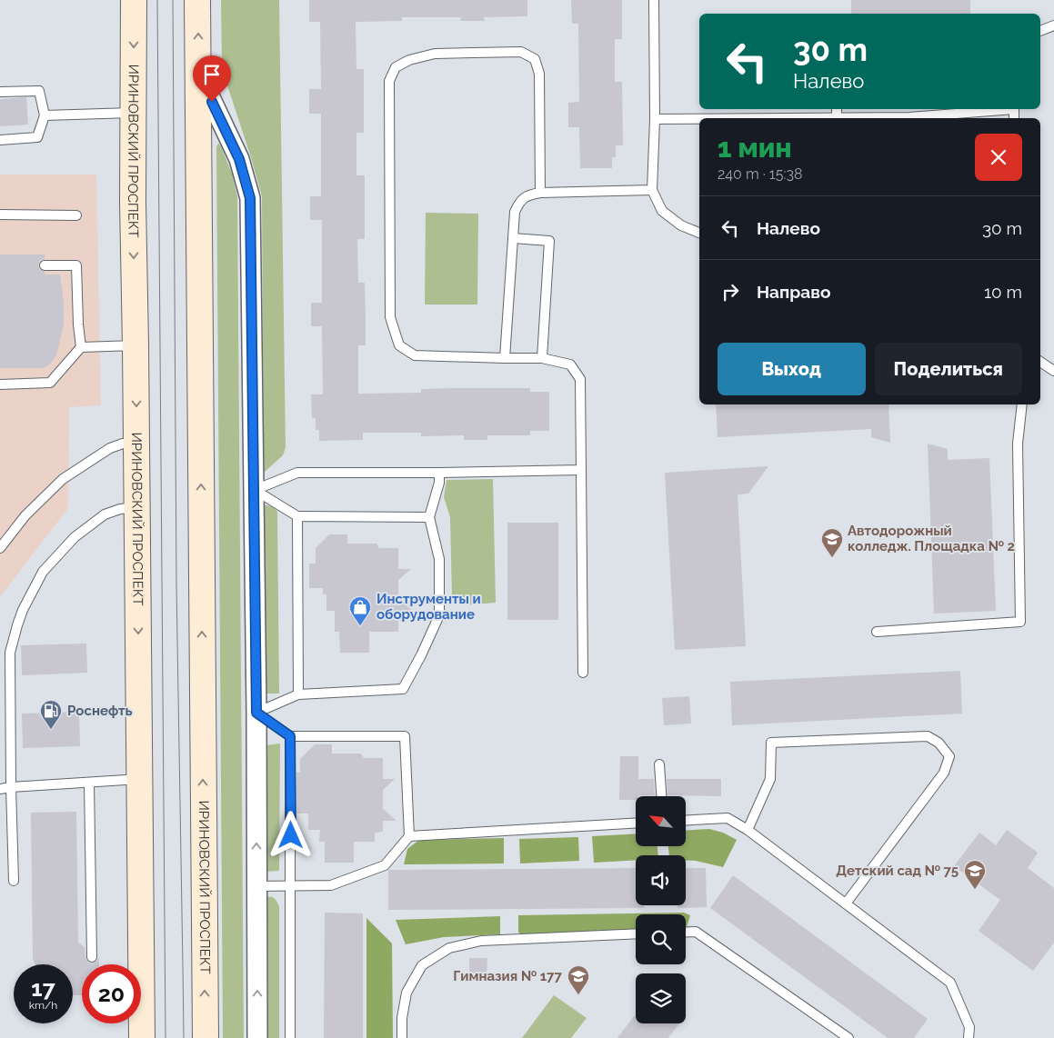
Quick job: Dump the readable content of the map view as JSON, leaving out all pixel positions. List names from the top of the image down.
{
  "streets": {
    "main road": ["ИРИНОВСКИЙ ПРОСПЕКТ"]
  },
  "places": {
    "school or university": ["Автодорожный колледж. Площадка № 2", "Детский сад № 75", "Гимназия № 177"],
    "shop": ["Инструменты и оборудование"],
    "fuel station": ["Роснефть"]
  },
  "north": "top left",
  "page": {
    "turn": ["30 m", "Налево"],
    "heading": ["1 мин", "240 m · 15:38"],
    "list": [
      {
        "name": "Налево",
        "value": "30 m"
      },
      {
        "name": "Направо",
        "value": "10 m"
      }
    ],
    "buttons": ["Выход", "Поделиться"],
    "speed": "17 km/h",
    "limit": "20"
  }
}
